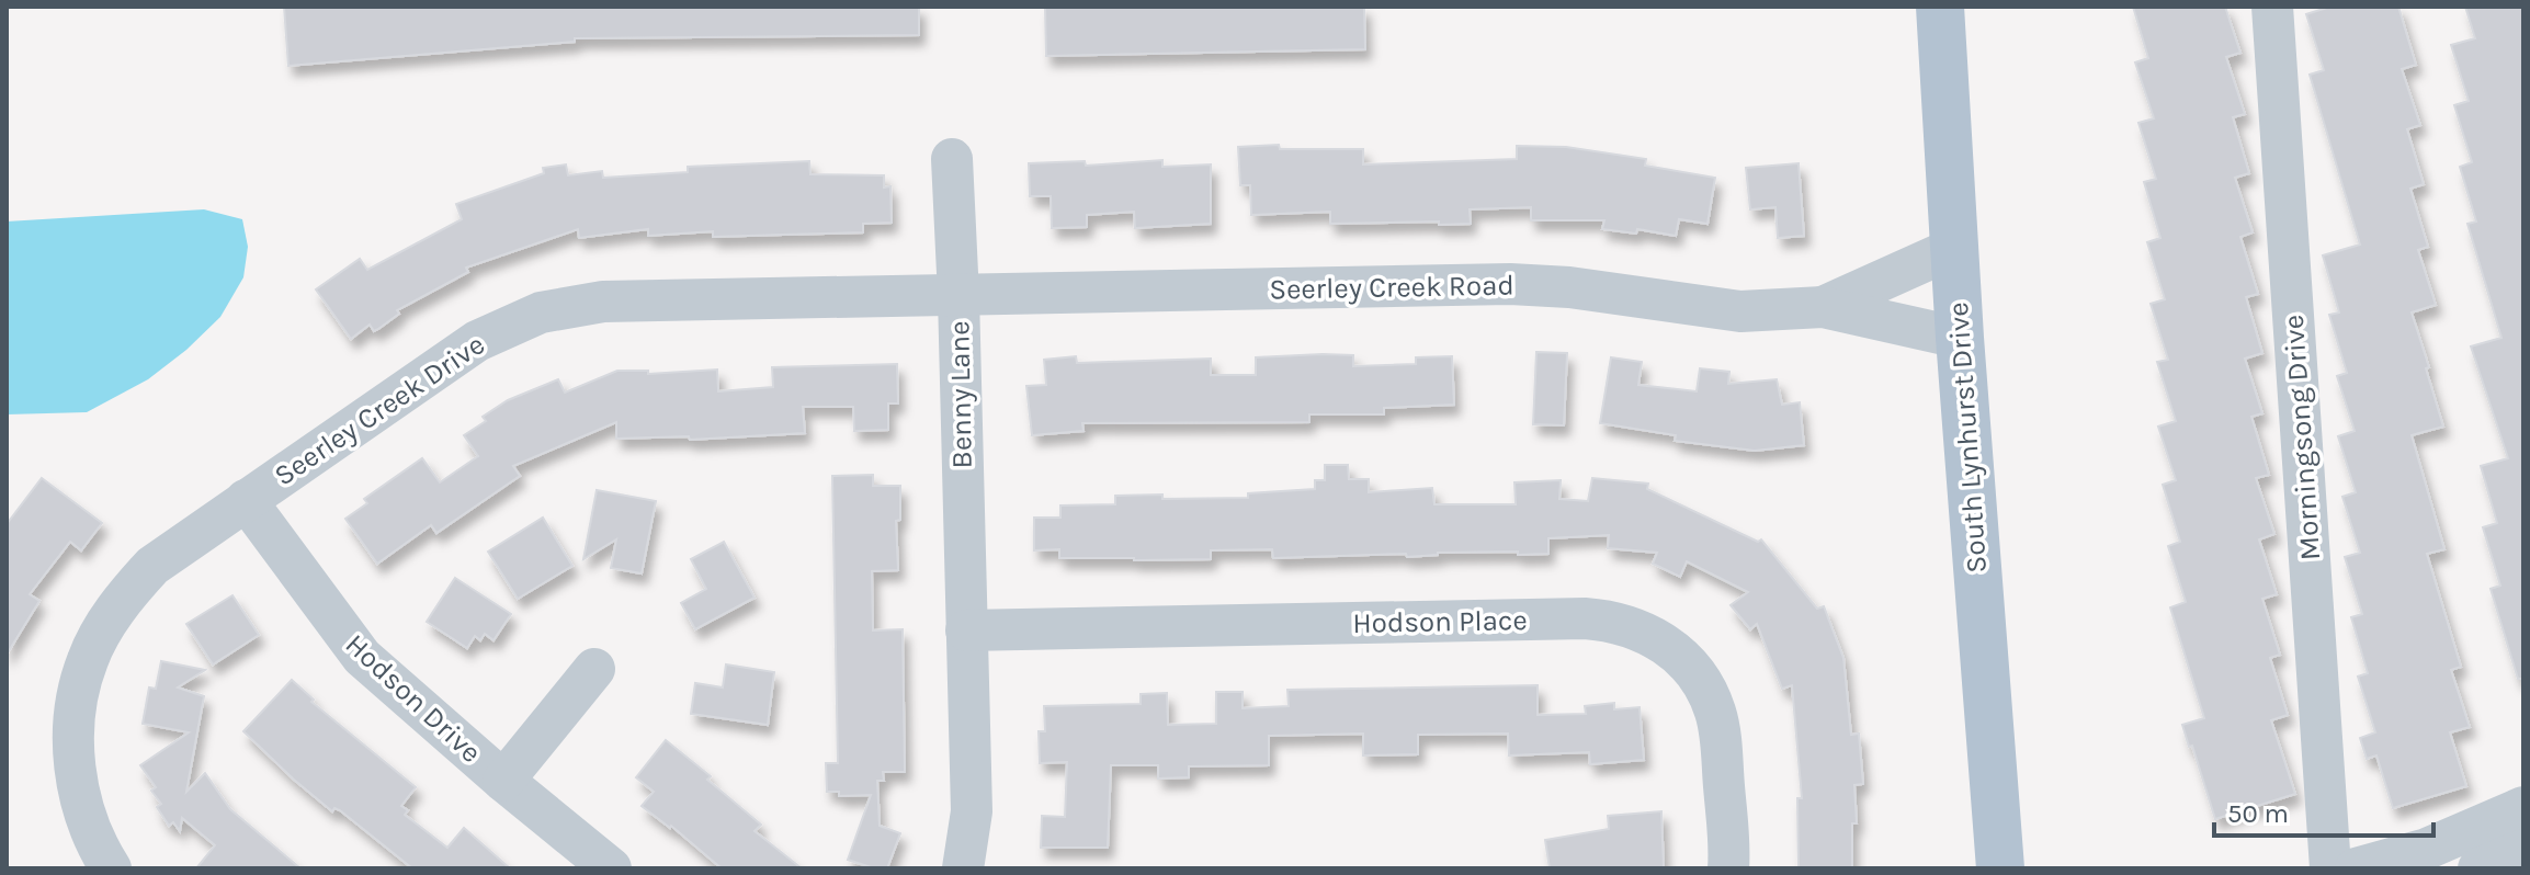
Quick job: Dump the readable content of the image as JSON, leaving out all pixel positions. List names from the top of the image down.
{
  "streets": {
    "main road": ["South Lynhurst Drive"],
    "street": [
      "Seerley Creek Road",
      "Benny Lane",
      "Seerley Creek Drive",
      "Morningsong Drive",
      "Hodson Place",
      "Hodson Drive"
    ]
  },
  "crossings": [
    ["Seerley Creek Road", "Benny Lane"],
    ["Seerley Creek Road", "Seerley Creek Drive"],
    ["Seerley Creek Road", "South Lynhurst Drive"],
    ["Benny Lane", "Seerley Creek Drive"],
    ["Benny Lane", "Hodson Place"],
    ["Seerley Creek Drive", "Hodson Drive"]
  ],
  "scale_bar": "50 m"
}
